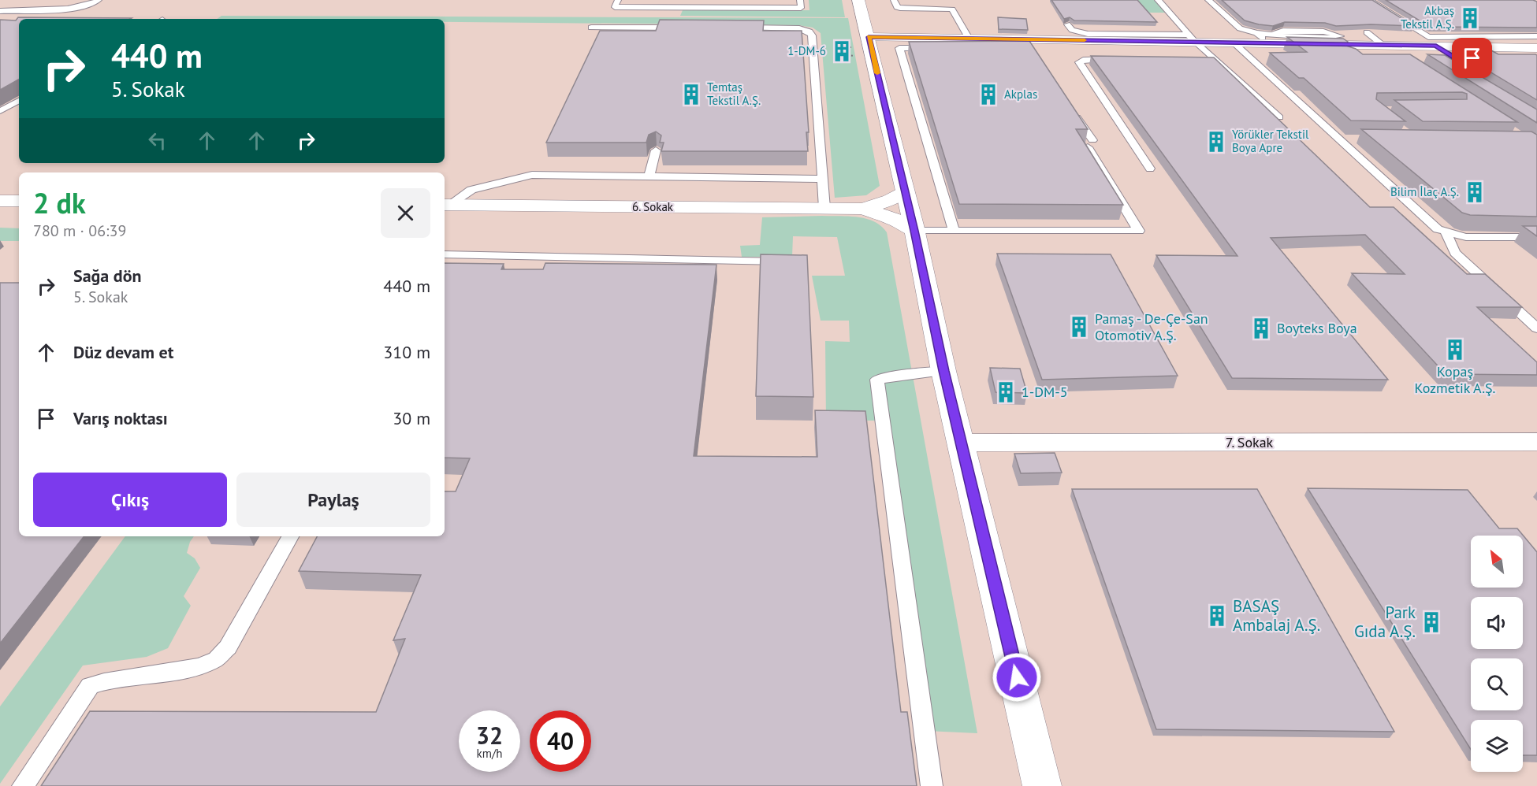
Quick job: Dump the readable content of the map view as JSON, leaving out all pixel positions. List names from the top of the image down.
{
  "streets": {
    "street": ["6. Sokak", "7. Sokak"]
  },
  "places": {
    "building": [
      "Akbaş Tekstil A.Ş.",
      "1-DM-6",
      "Temtaş Tekstil A.Ş.",
      "Akplas",
      "Yörükler Tekstil Boya Apre",
      "Bilim İlaç A.Ş.",
      "Pamaş - De-Çe-San Otomotiv A.Ş.",
      "Boyteks Boya",
      "Kopaş Kozmetik A.Ş.",
      "1-DM-5",
      "BASAŞ Ambalaj A.Ş.",
      "Park Gıda A.Ş."
    ]
  },
  "north": "top left",
  "page": {
    "turn": ["440 m", "5. Sokak"],
    "heading": ["2 dk", "780 m · 06:39"],
    "list": [
      {
        "name": "Sağa dön",
        "note": "5. Sokak",
        "value": "440 m"
      },
      {
        "name": "Düz devam et",
        "value": "310 m"
      },
      {
        "name": "Varış noktası",
        "value": "30 m"
      }
    ],
    "buttons": ["Çıkış", "Paylaş"],
    "speed": "32 km/h",
    "limit": "40"
  }
}
